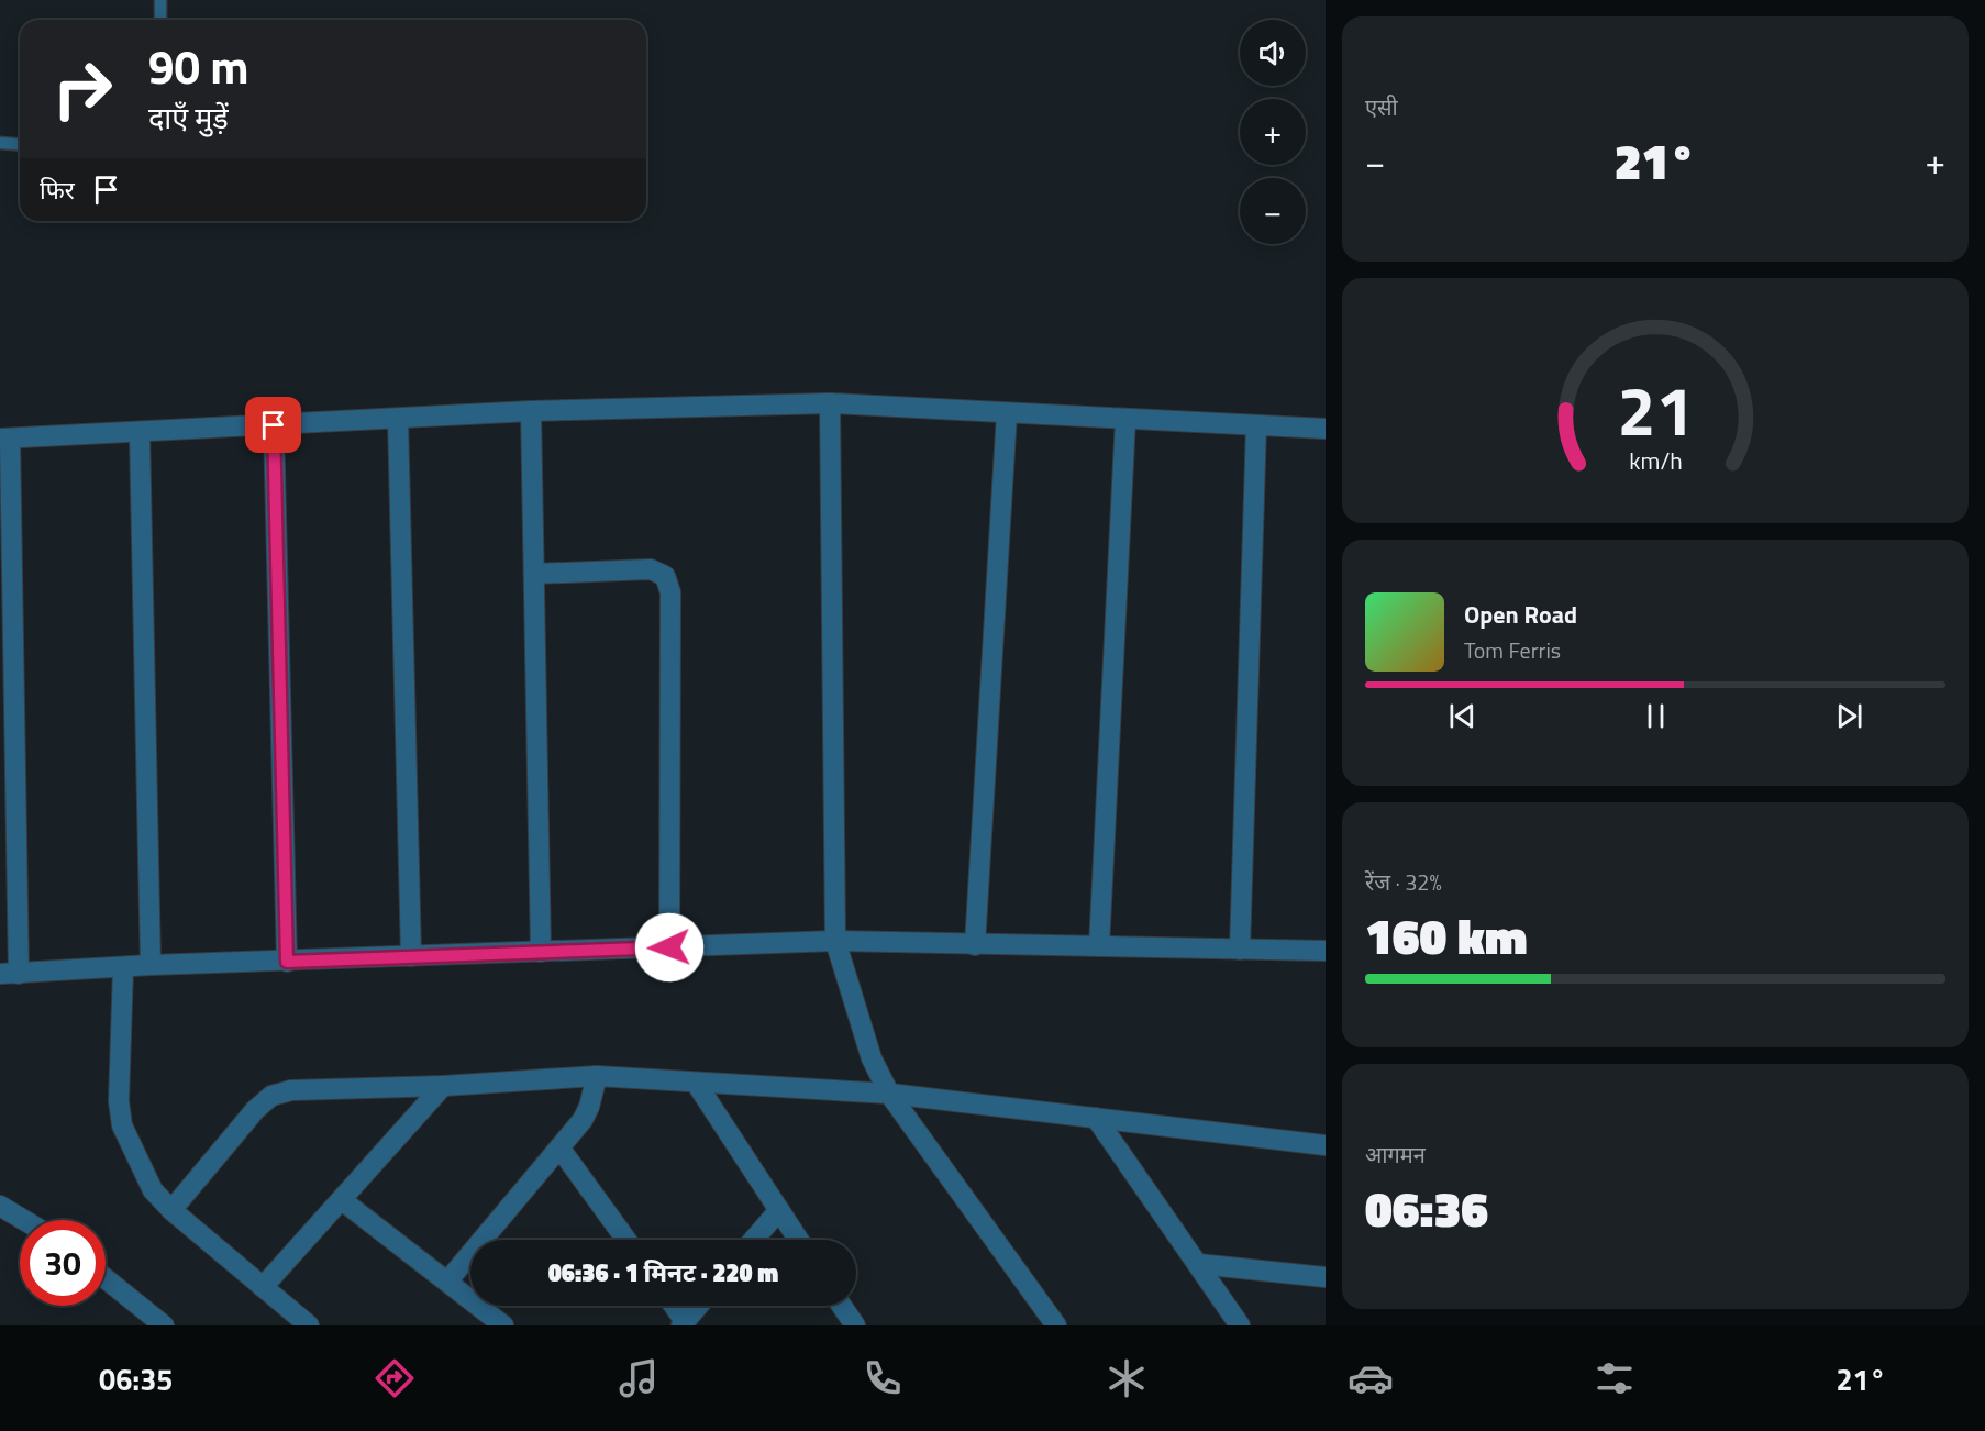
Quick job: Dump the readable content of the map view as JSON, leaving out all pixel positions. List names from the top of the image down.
{
  "page": {
    "tile": [
      "एसी",
      ["रेंज · 32%", "160 km"],
      ["आगमन", "06:36"]
    ],
    "map_buttons": ["+", "−"],
    "turn": ["90 m", "दाएँ मुड़ें"],
    "heat": ["−", "21°", "+"],
    "then": "फिर",
    "song": ["Open Road", "Tom Ferris"],
    "limit": "30",
    "trip": "06:36 · 1 मिनट · 220 m",
    "tabs": ["06:35", "21°"],
    "gauge": ["21", "km/h"]
  }
}
